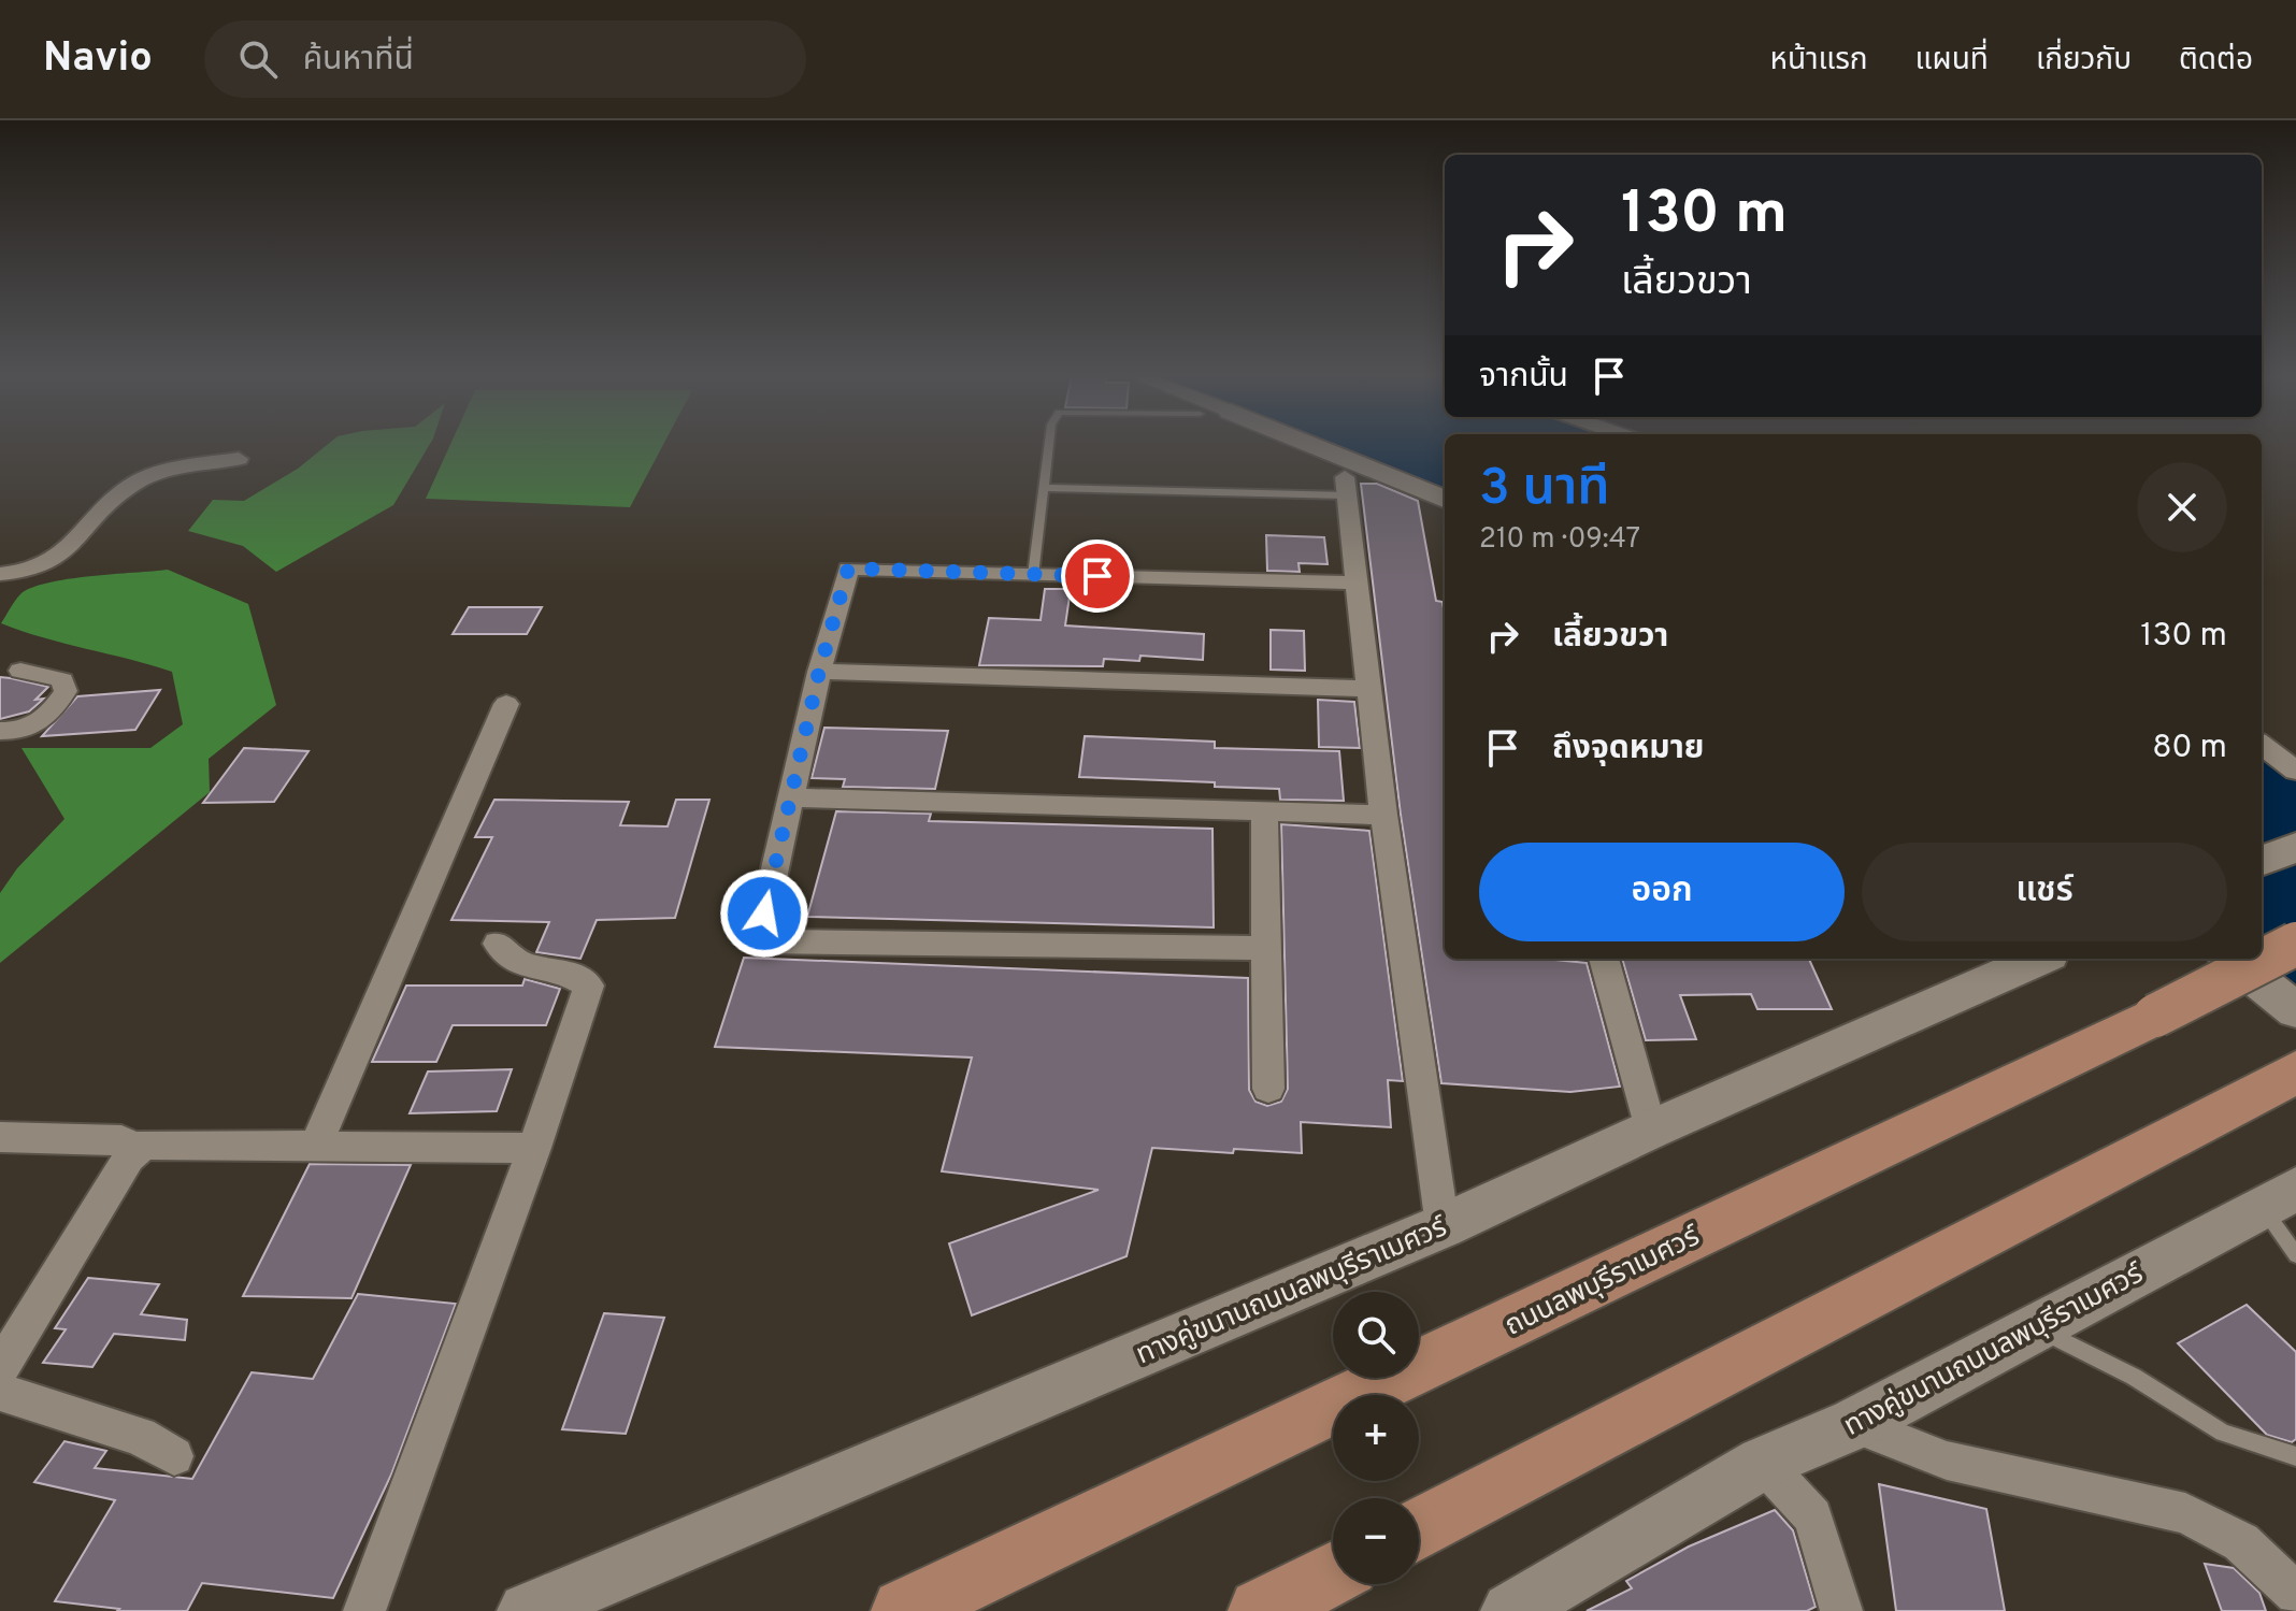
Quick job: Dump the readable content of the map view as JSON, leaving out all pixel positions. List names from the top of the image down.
{
  "streets": {
    "main road": ["ถนนลพบุรีราเมศวร์", "ทางคู่ขนานถนนลพบุรีราเมศวร์"]
  },
  "page": {
    "header": "Navio",
    "search": "ค้นหาที่นี่",
    "nav": [
      "หน้าแรก",
      "แผนที่",
      "เกี่ยวกับ",
      "ติดต่อ"
    ],
    "turn": ["130 m", "เลี้ยวขวา"],
    "then": "จากนั้น",
    "heading": ["3 นาที", "210 m · 09:47"],
    "list": [
      {
        "name": "เลี้ยวขวา",
        "value": "130 m"
      },
      {
        "name": "ถึงจุดหมาย",
        "value": "80 m"
      }
    ],
    "buttons": ["ออก", "แชร์"],
    "map_buttons": ["+", "−"]
  }
}
